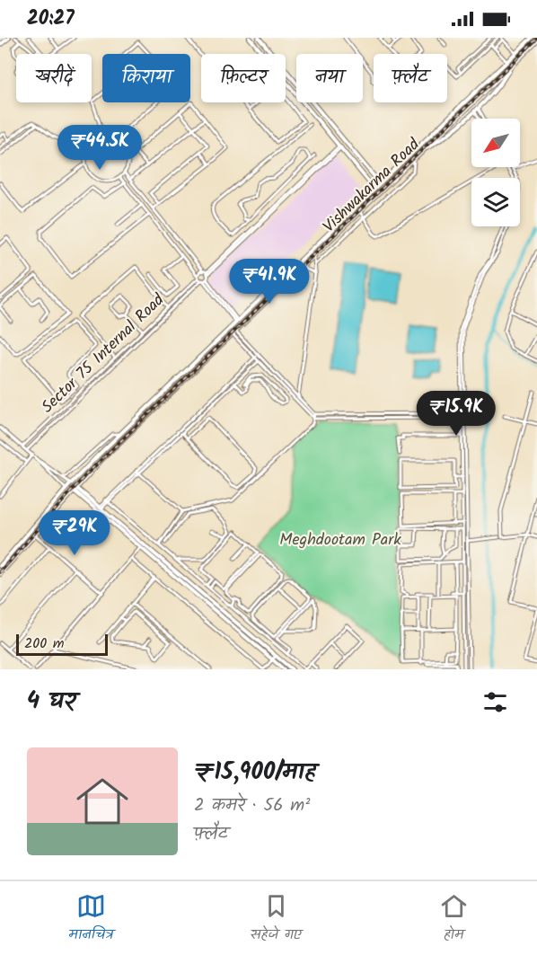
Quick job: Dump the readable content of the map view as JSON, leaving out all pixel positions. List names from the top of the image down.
{
  "streets": {
    "main road": ["Vishwakarma Road"],
    "street": ["Sector 75 Internal Road"]
  },
  "parks": ["Meghdootam Park"],
  "scale_bar": "200 m",
  "north": "bottom left",
  "page": {
    "status": "20:27",
    "chip": [
      "खरीदें",
      "किराया",
      "फ़िल्टर",
      "नया",
      "फ़्लैट"
    ],
    "price": [
      "₹44.5K",
      "₹41.9K",
      "₹15.9K",
      "₹29K"
    ],
    "scale": "200 m",
    "heading": "4 घर",
    "list": [
      {
        "name": "₹15,900/माह",
        "note": "2 कमरे · 56 m² · फ़्लैट"
      }
    ],
    "tabs": ["मानचित्र", "सहेजे गए", "होम"]
  }
}
